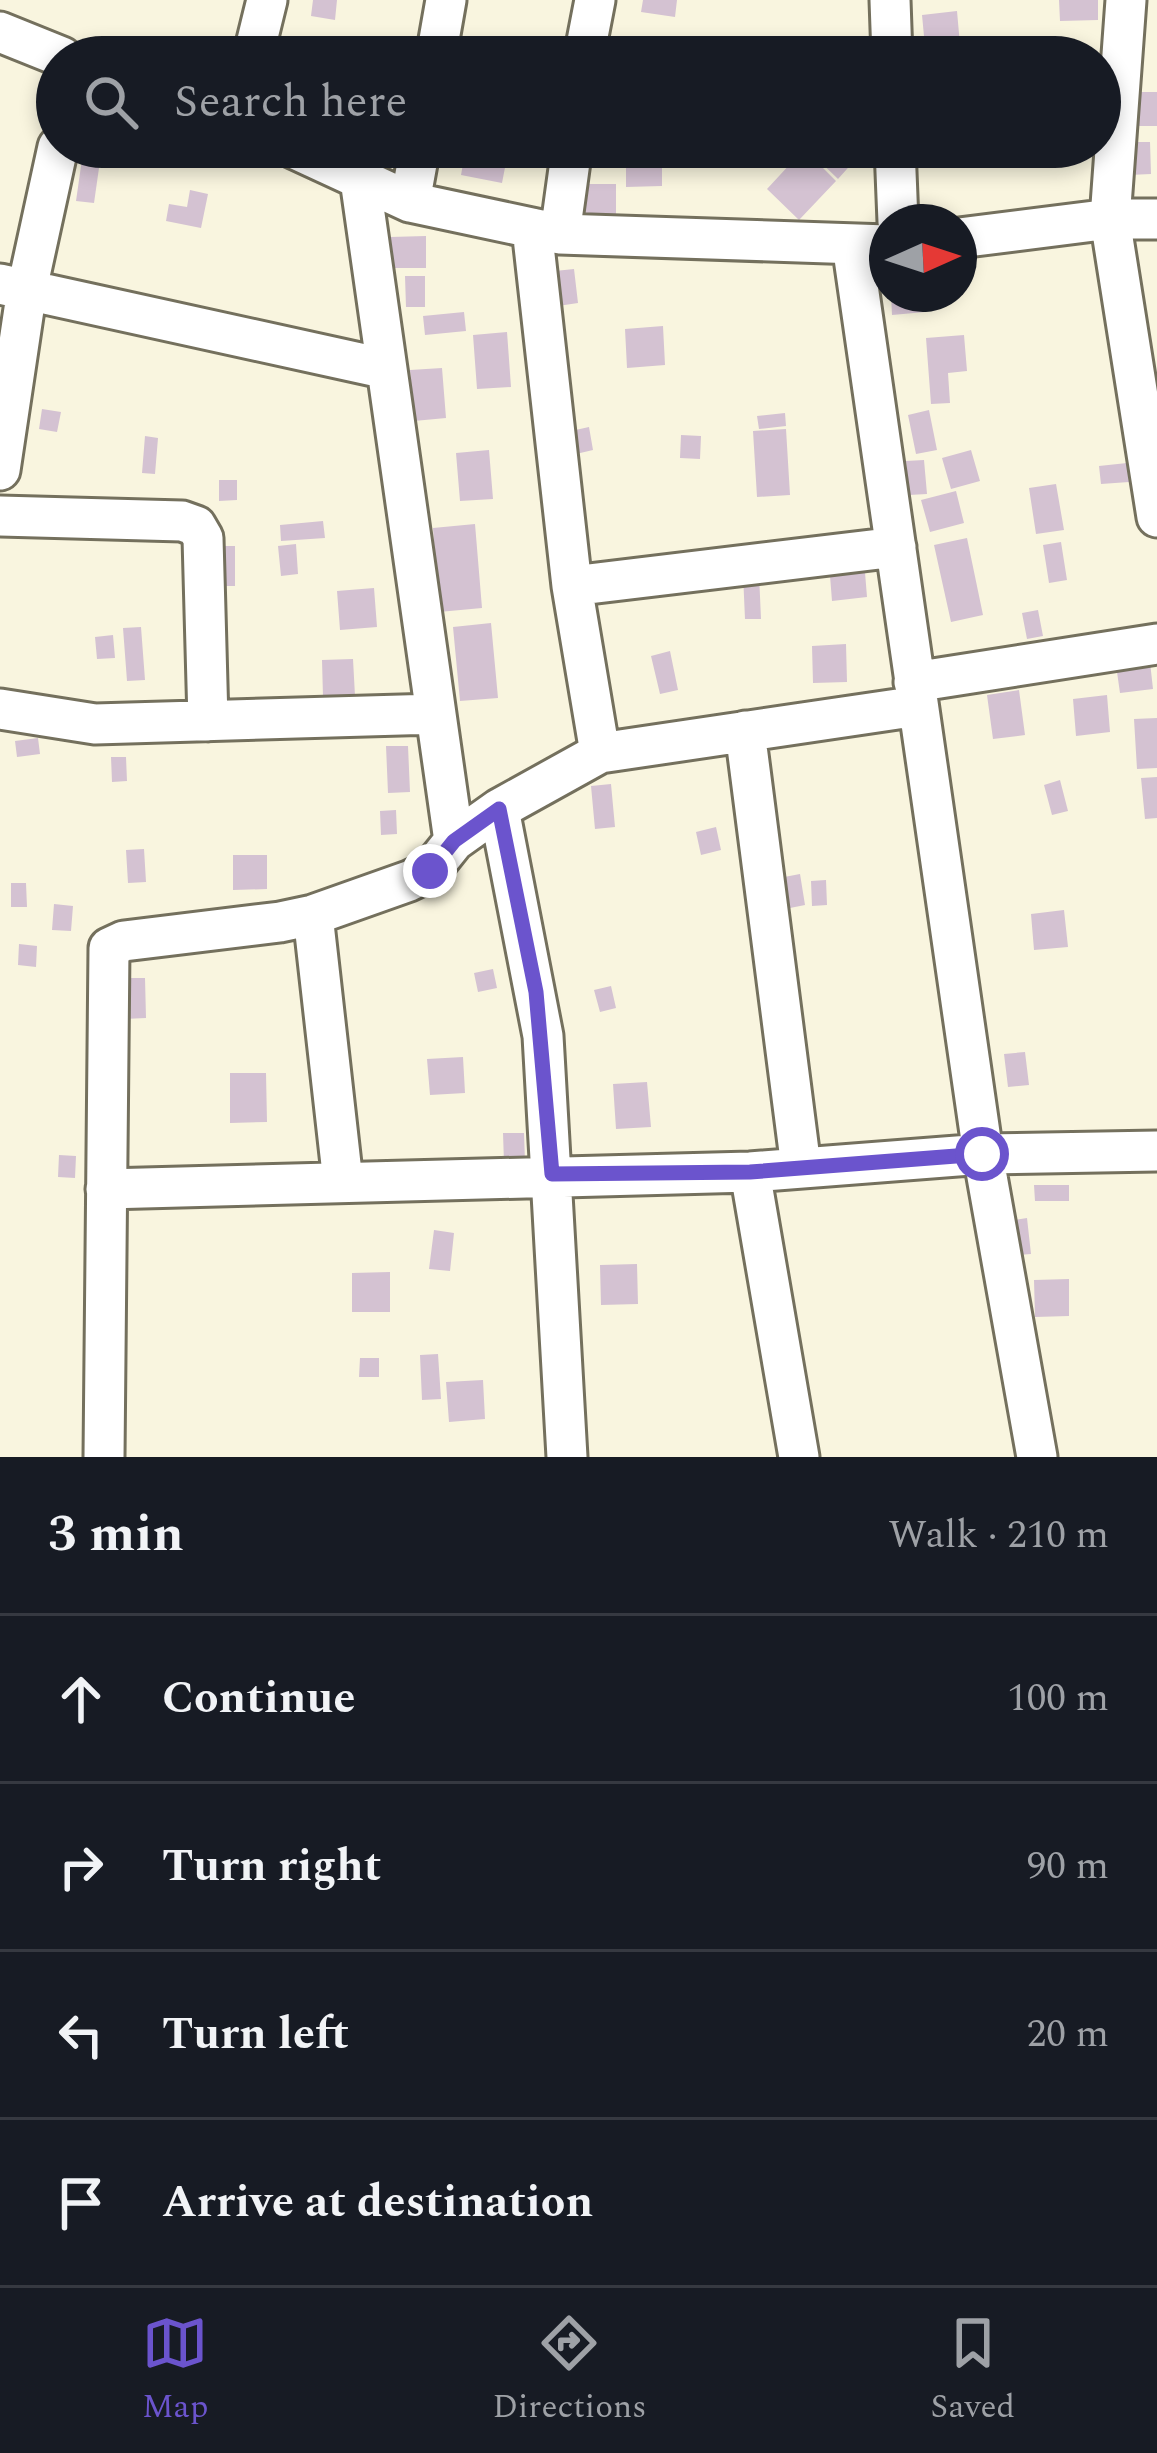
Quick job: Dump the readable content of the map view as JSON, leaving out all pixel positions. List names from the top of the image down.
{
  "north": "right",
  "page": {
    "search": "Search here",
    "heading": ["3 min", "Walk · 210 m"],
    "list": [
      ["Continue", "100 m"],
      ["Turn right", "90 m"],
      ["Turn left", "20 m"],
      "Arrive at destination"
    ],
    "nav": ["Map", "Directions", "Saved"]
  }
}
